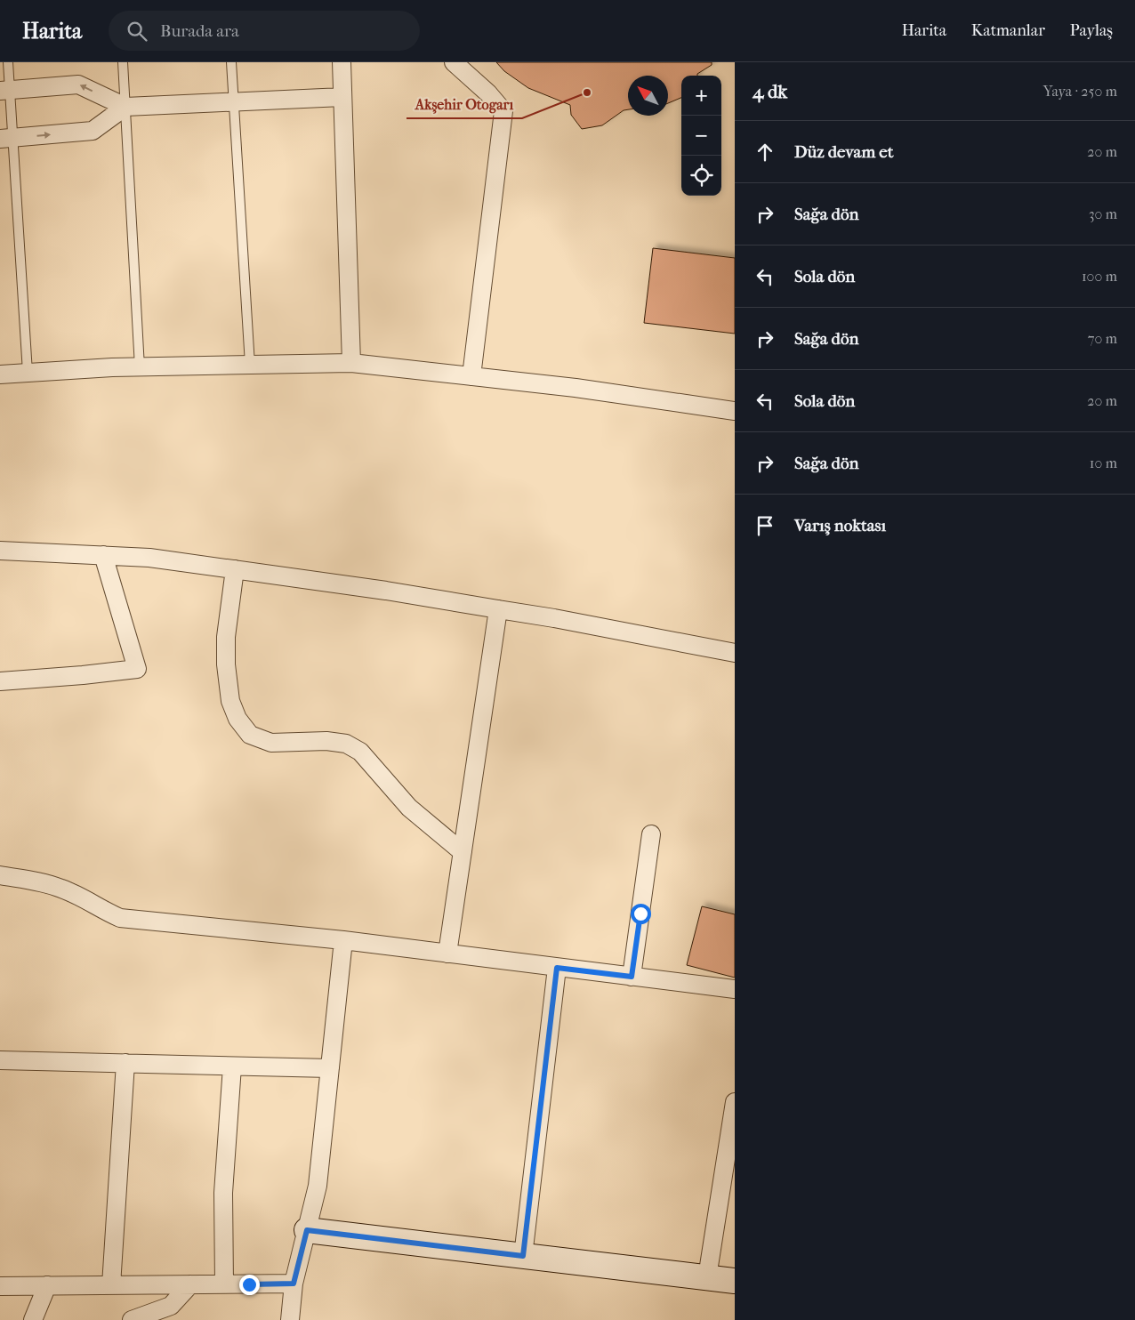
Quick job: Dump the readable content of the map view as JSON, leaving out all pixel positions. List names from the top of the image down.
{
  "places": ["Akşehir Otogarı"],
  "north": "top left",
  "page": {
    "header": "Harita",
    "search": "Burada ara",
    "nav": ["Harita", "Katmanlar", "Paylaş"],
    "heading": ["4 dk", "Yaya · 250 m"],
    "map_buttons": ["+", "−"],
    "list": [
      ["Düz devam et", "20 m"],
      ["Sağa dön", "30 m"],
      ["Sola dön", "100 m"],
      ["Sağa dön", "70 m"],
      ["Sola dön", "20 m"],
      ["Sağa dön", "10 m"],
      "Varış noktası"
    ]
  }
}
